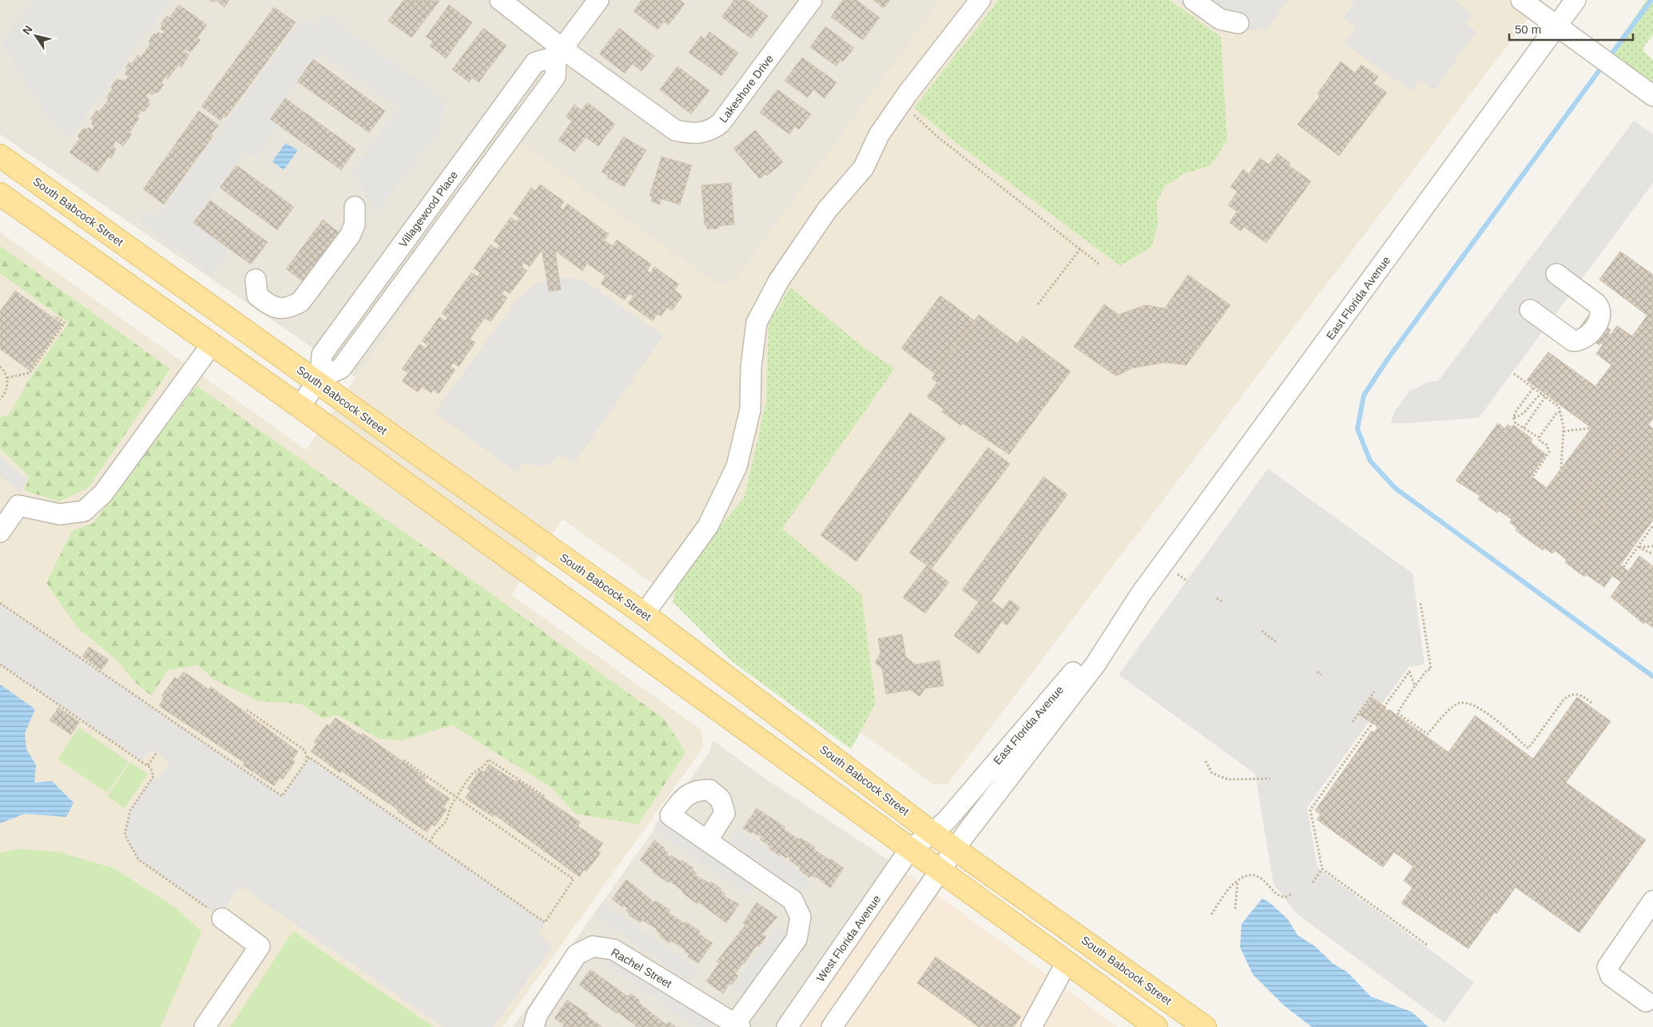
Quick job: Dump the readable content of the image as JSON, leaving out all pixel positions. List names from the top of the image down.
{
  "streets": {
    "main road": ["South Babcock Street"],
    "street": [
      "Lakeshore Drive",
      "Villagewood Place",
      "East Florida Avenue",
      "West Florida Avenue",
      "Rachel Street"
    ]
  },
  "crossings": [
    ["Lakeshore Drive", "Villagewood Place"],
    ["Villagewood Place", "South Babcock Street"],
    ["South Babcock Street", "East Florida Avenue"],
    ["East Florida Avenue", "West Florida Avenue"]
  ],
  "scale_bar": "50 m",
  "north": "top left"
}
